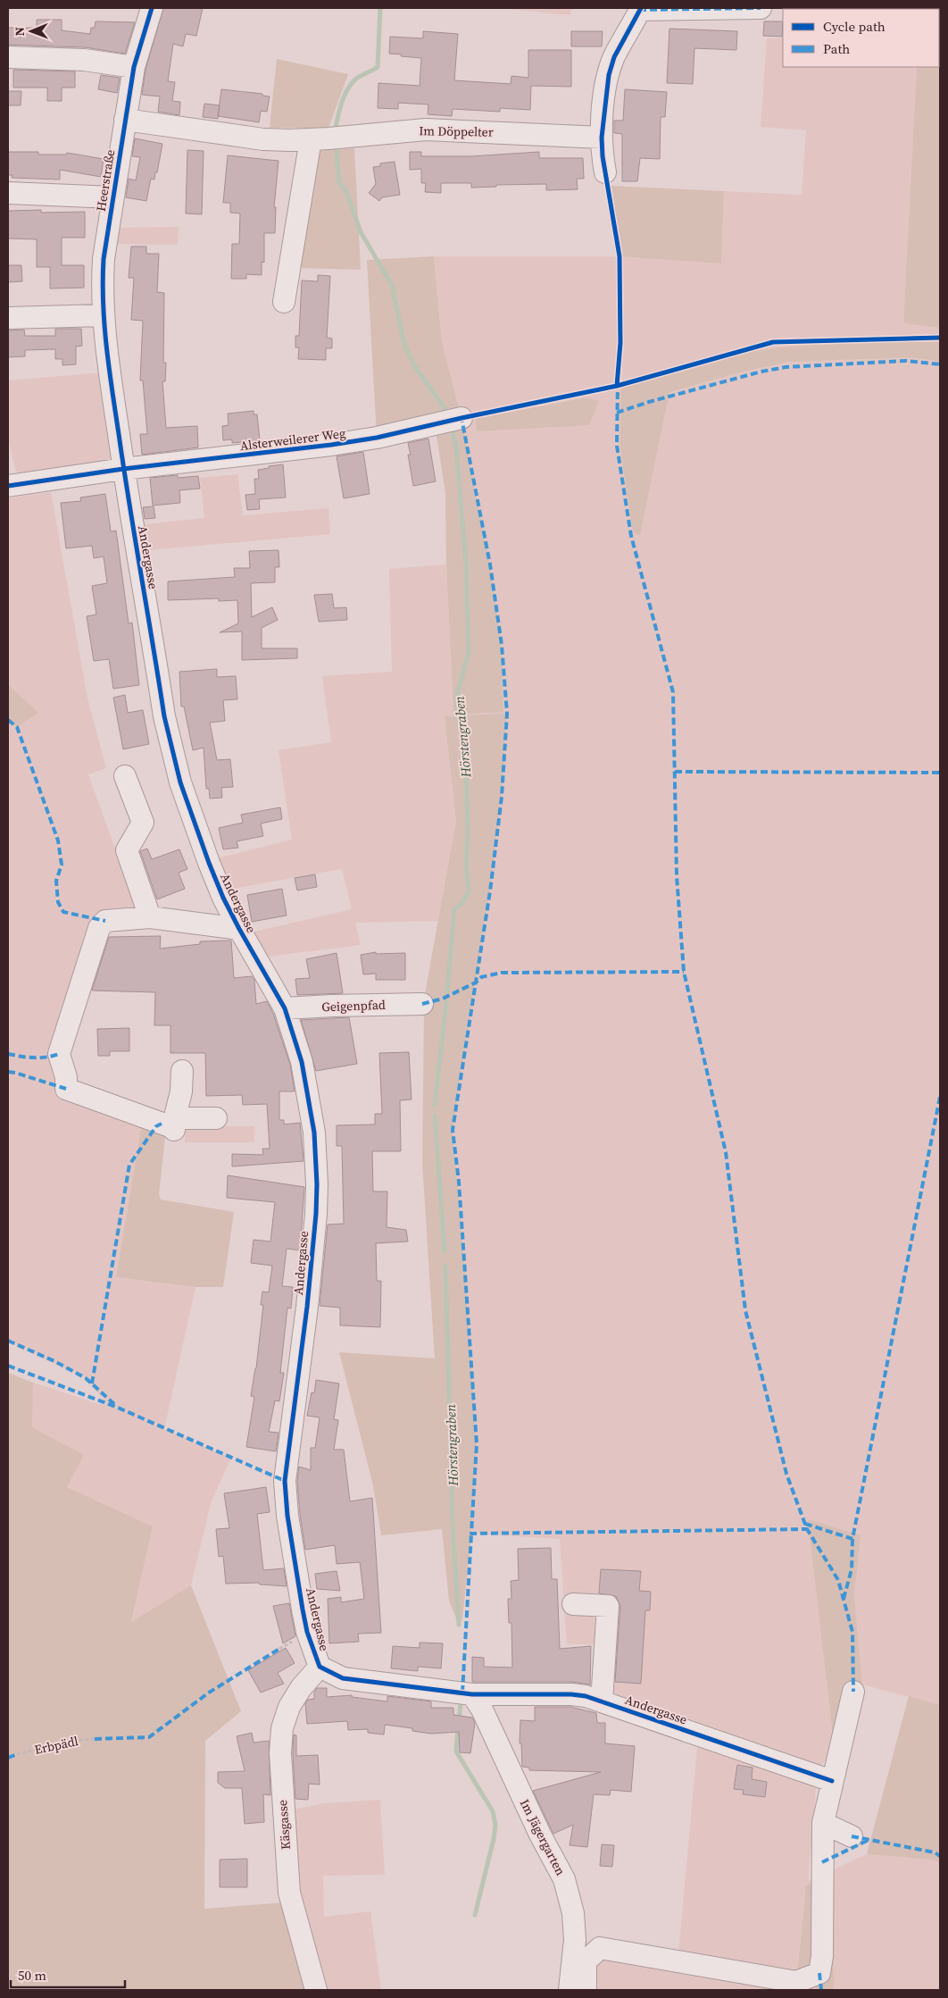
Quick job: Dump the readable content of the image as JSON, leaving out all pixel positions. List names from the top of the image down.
{
  "streets": {
    "street": [
      "Im Döppelter",
      "Heerstraße",
      "Alsterweilerer Weg",
      "Andergasse",
      "Geigenpfad",
      "Käsgasse",
      "Im Jägergarten"
    ],
    "path": ["Erbpädl"]
  },
  "crossings": [
    ["Im Döppelter", "Heerstraße"],
    ["Heerstraße", "Andergasse"],
    ["Alsterweilerer Weg", "Andergasse"],
    ["Andergasse", "Geigenpfad"],
    ["Andergasse", "Käsgasse"],
    ["Andergasse", "Im Jägergarten"]
  ],
  "water": ["Hörstengraben"],
  "legend": ["Cycle path", "Path"],
  "scale_bar": "50 m",
  "north": "left"
}
